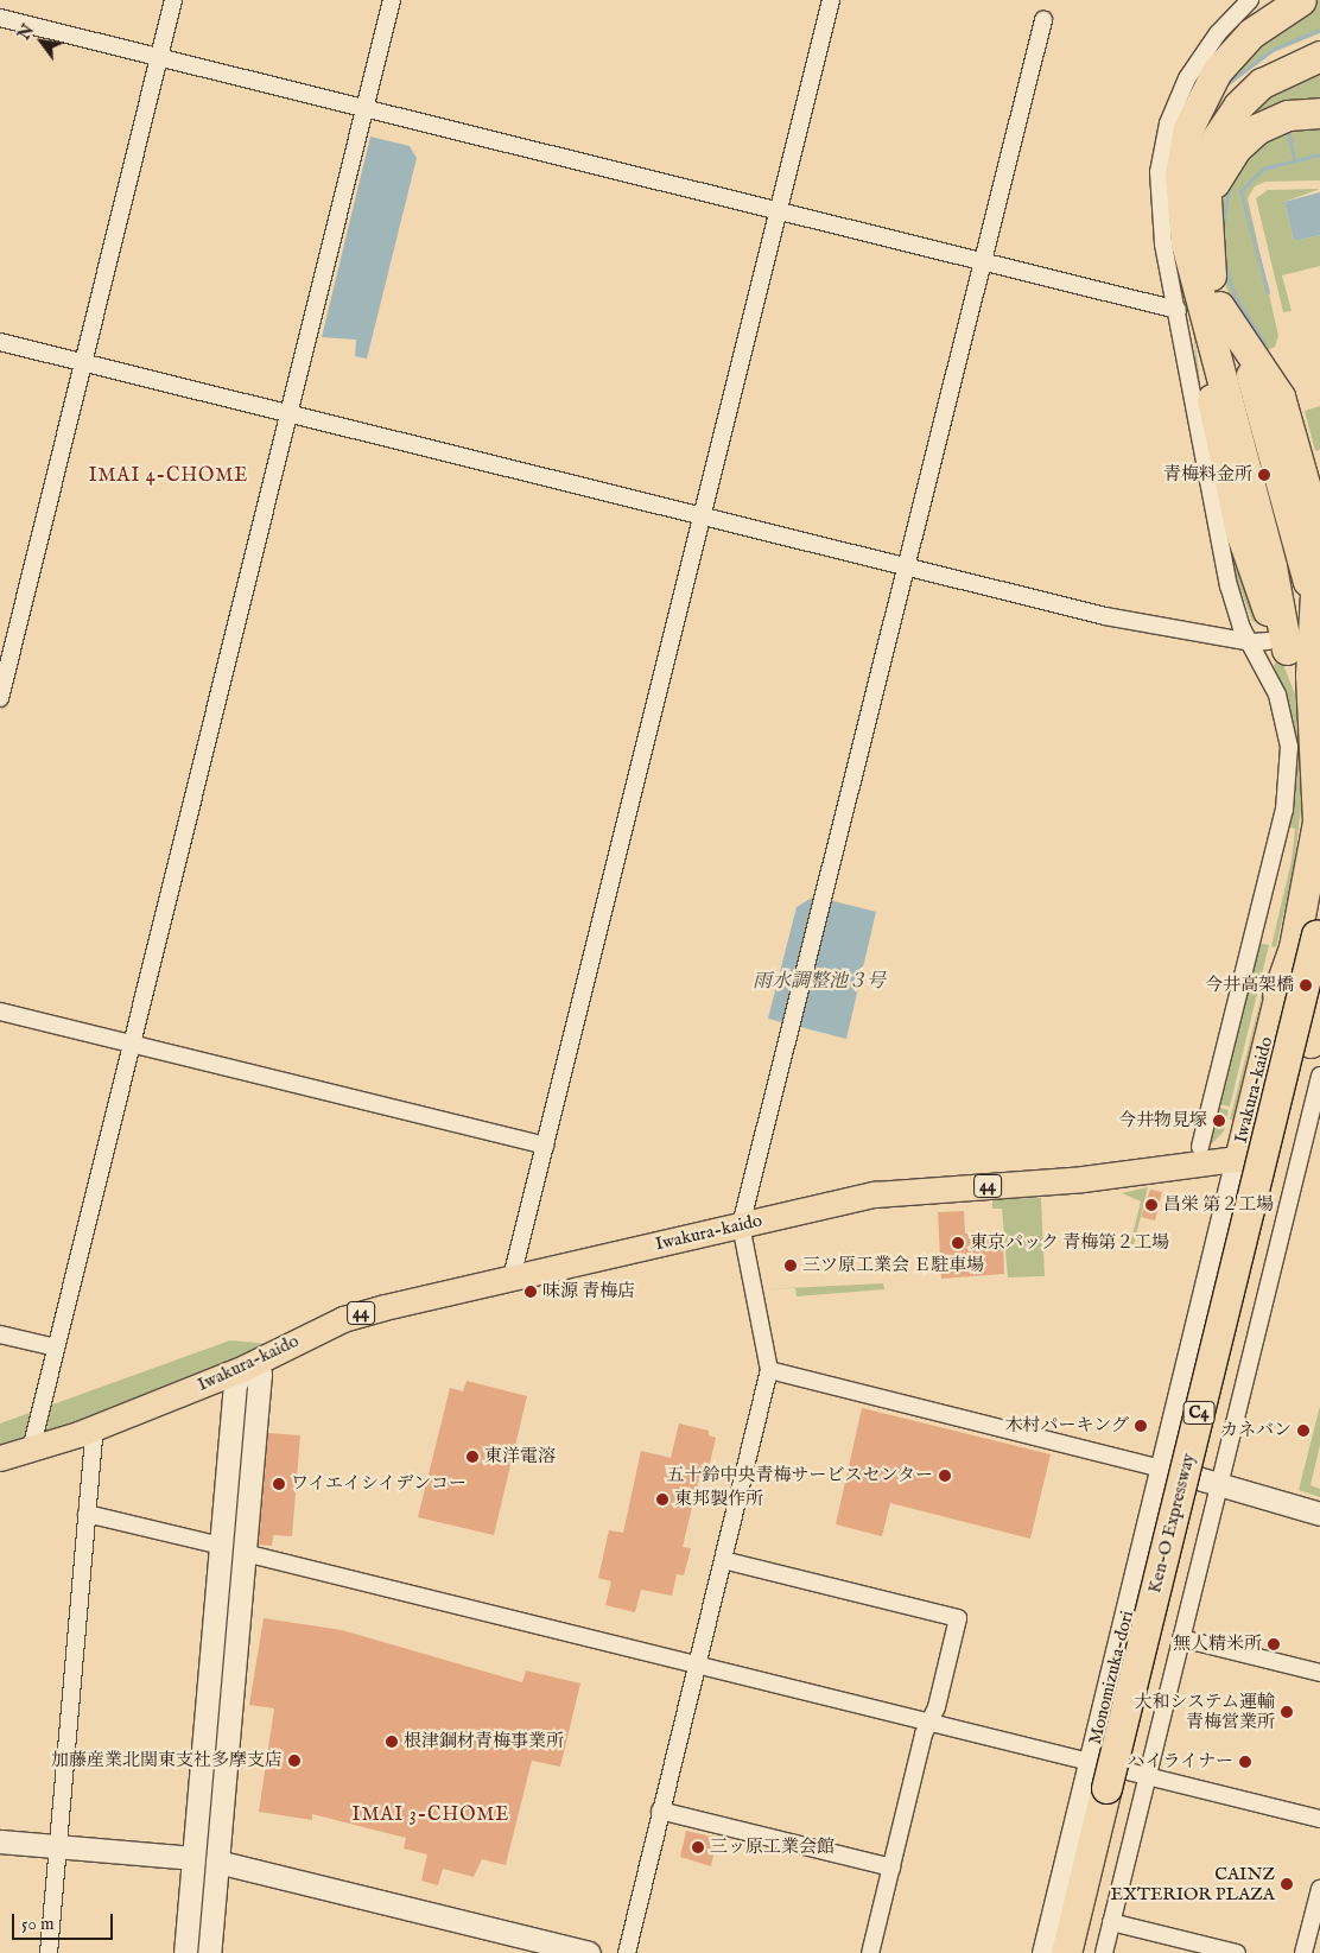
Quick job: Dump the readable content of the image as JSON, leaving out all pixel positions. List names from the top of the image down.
{
  "streets": {
    "highway": ["C4", "Ken-O Expressway"],
    "main road": ["Iwakura-kaido", "44"],
    "street": ["Monomizuka-dori"]
  },
  "crossings": [
    ["Iwakura-kaido", "Monomizuka-dori"]
  ],
  "districts": ["IMAI 4-CHOME", "IMAI 3-CHOME"],
  "water": ["雨水調整池３号"],
  "places": [
    "青梅料金所",
    "今井高架橋",
    "今井物見塚",
    "昌栄 第２工場",
    "東京パック 青梅第２工場",
    "三ツ原工業会 Ｅ駐車場",
    "味源 青梅店",
    "木村パーキング",
    "カネバン",
    "東洋電溶",
    "五十鈴中央青梅サービスセンター",
    "ワイエイシイデンコー",
    "東邦製作所",
    "無人精米所",
    "大和システム運輸 青梅営業所",
    "根津鋼材青梅事業所",
    "加藤産業北関東支社多摩支店",
    "ハイライナー",
    "三ッ原工業会館",
    "CAINZ EXTERIOR PLAZA"
  ],
  "scale_bar": "50 m",
  "north": "top left"
}
